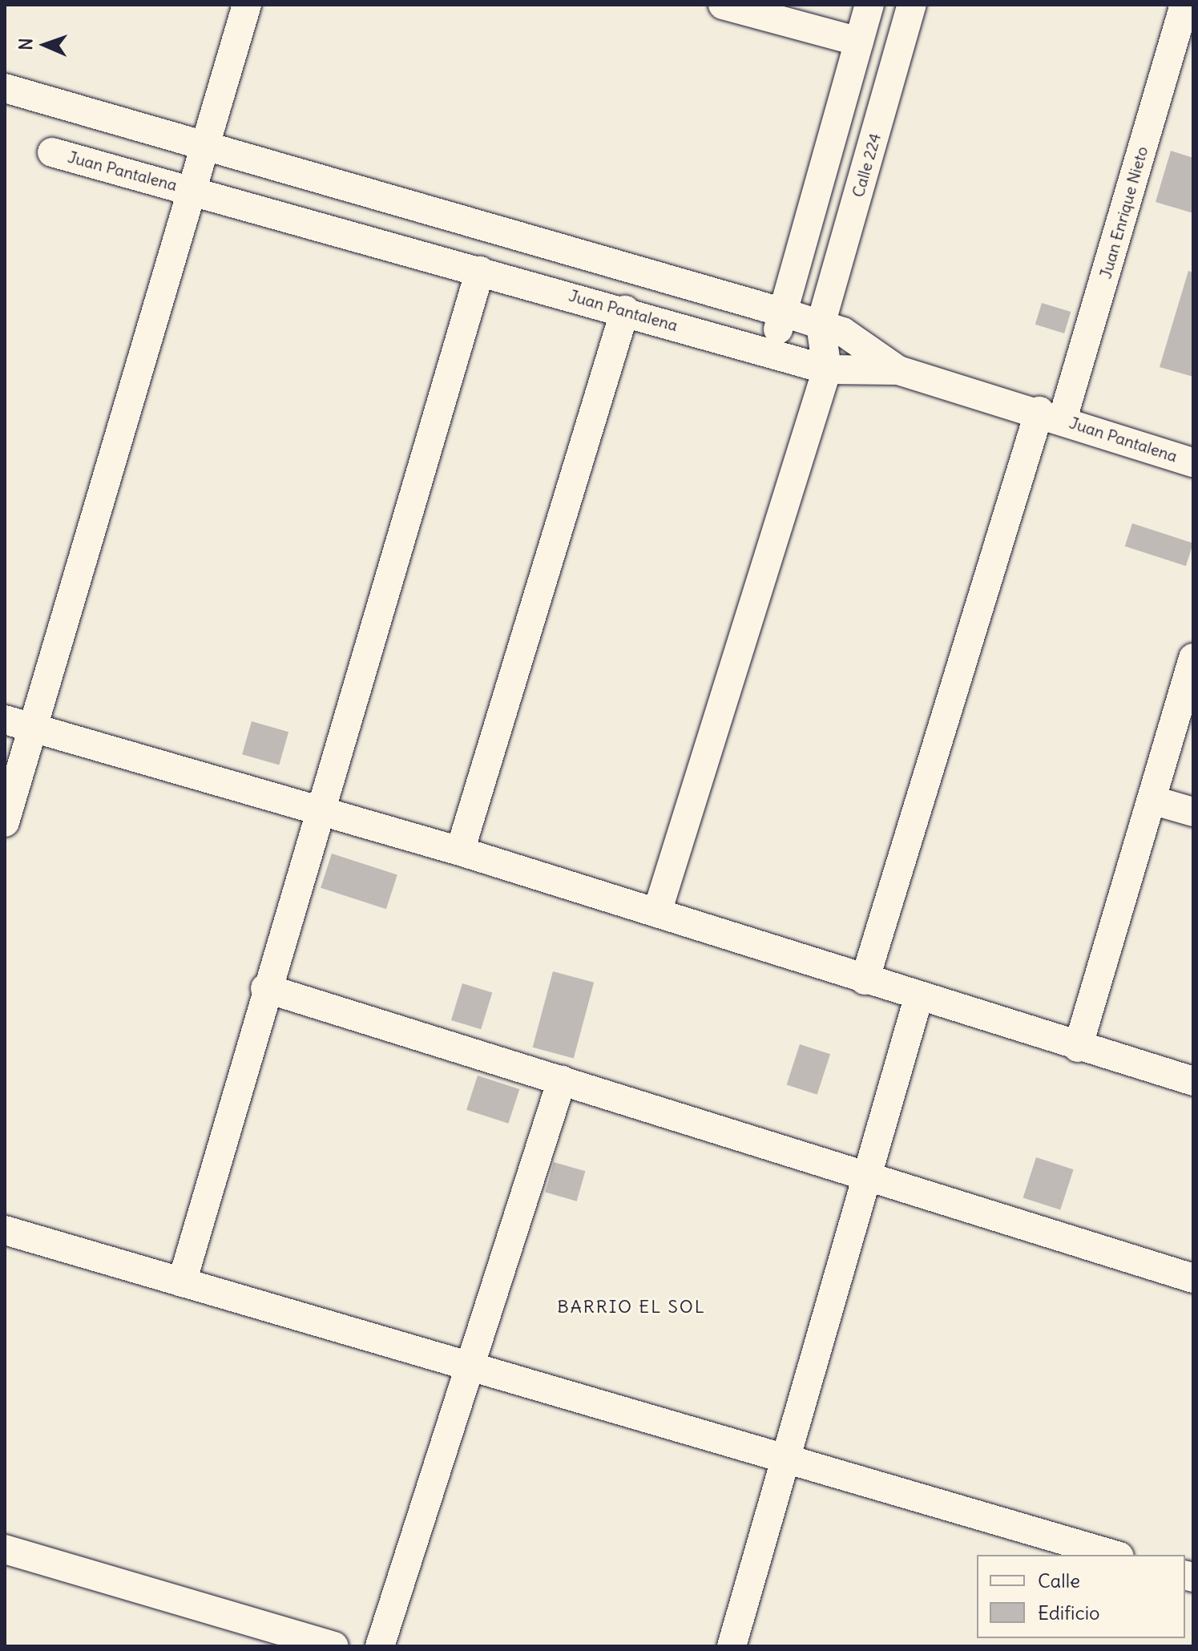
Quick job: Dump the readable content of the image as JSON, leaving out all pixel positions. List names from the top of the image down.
{
  "streets": {
    "street": ["Calle 224", "Juan Pantalena", "Juan Enrique Nieto"]
  },
  "crossings": [
    ["Juan Pantalena", "Juan Enrique Nieto"]
  ],
  "districts": ["BARRIO EL SOL"],
  "legend": ["Calle", "Edificio"],
  "north": "left"
}
